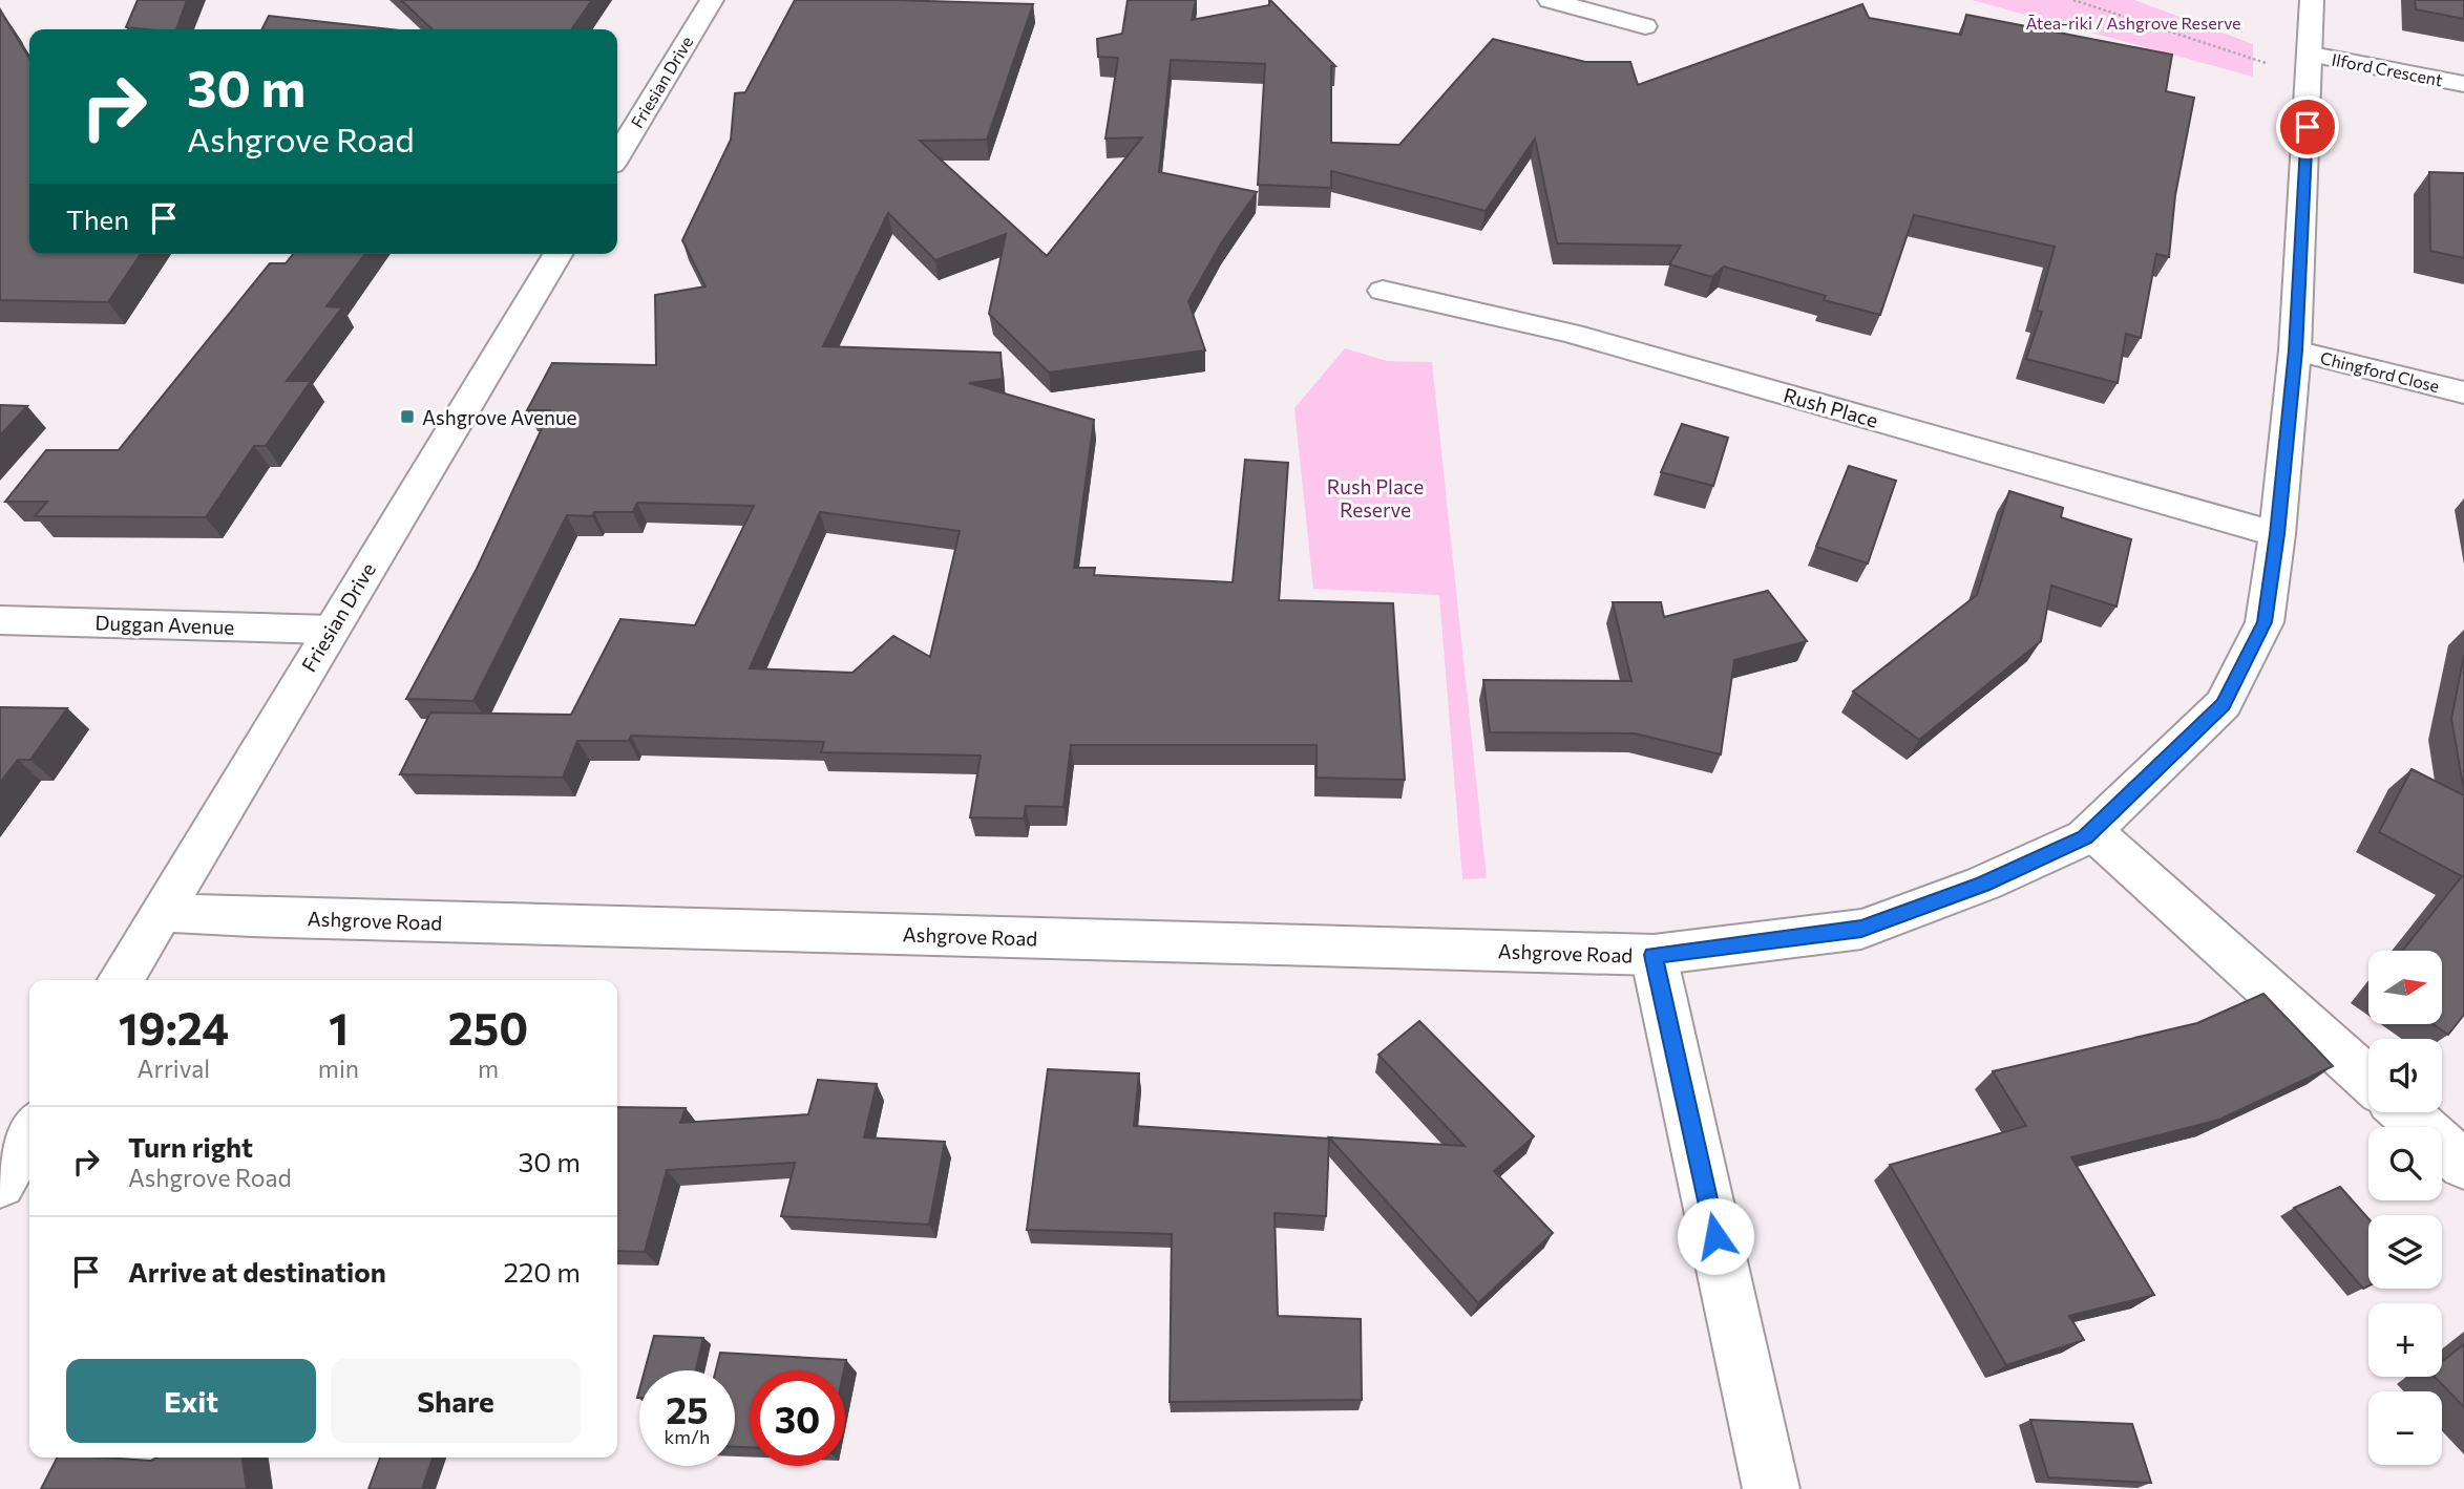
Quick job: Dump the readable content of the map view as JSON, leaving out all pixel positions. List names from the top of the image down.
{
  "streets": {
    "street": [
      "Ilford Crescent",
      "Friesian Drive",
      "Chingford Close",
      "Rush Place",
      "Duggan Avenue",
      "Ashgrove Road"
    ]
  },
  "crossings": [
    ["Ilford Crescent", "Ashgrove Road"],
    ["Friesian Drive", "Duggan Avenue"],
    ["Friesian Drive", "Ashgrove Road"],
    ["Chingford Close", "Ashgrove Road"],
    ["Rush Place", "Ashgrove Road"]
  ],
  "parks": ["Ātea-riki / Ashgrove Reserve", "Rush Place Reserve"],
  "places": {
    "transit": ["Ashgrove Avenue"]
  },
  "north": "right",
  "page": {
    "turn": ["30 m", "Ashgrove Road"],
    "then": "Then",
    "map_buttons": ["+", "−"],
    "eta": [
      "19:24",
      "Arrival",
      "1",
      "min",
      "250",
      "m"
    ],
    "list": [
      {
        "name": "Turn right",
        "note": "Ashgrove Road",
        "value": "30 m"
      },
      {
        "name": "Arrive at destination",
        "value": "220 m"
      }
    ],
    "buttons": ["Exit", "Share"],
    "speed": "25 km/h",
    "limit": "30"
  }
}
